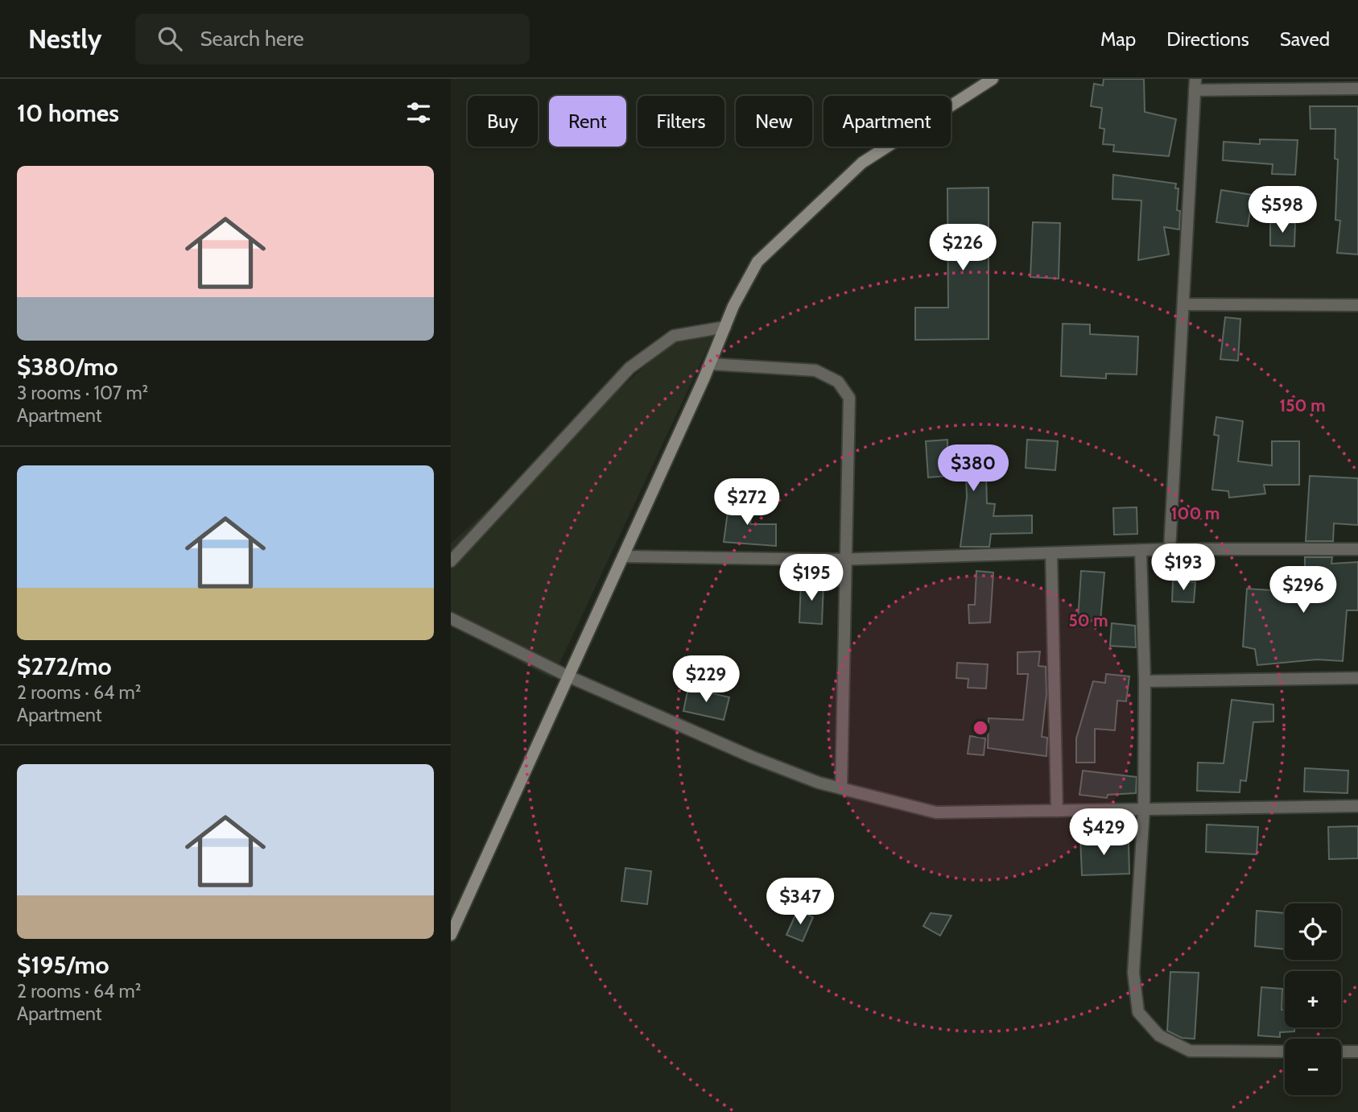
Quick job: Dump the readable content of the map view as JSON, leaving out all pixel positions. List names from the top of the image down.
{
  "page": {
    "header": "Nestly",
    "search": "Search here",
    "nav": ["Map", "Directions", "Saved"],
    "heading": "10 homes",
    "chip": [
      "Buy",
      "Rent",
      "Filters",
      "New",
      "Apartment"
    ],
    "list": [
      {
        "name": "$380/mo",
        "note": "3 rooms · 107 m² · Apartment"
      },
      {
        "name": "$272/mo",
        "note": "2 rooms · 64 m² · Apartment"
      },
      {
        "name": "$195/mo",
        "note": "2 rooms · 64 m² · Apartment"
      }
    ],
    "price": [
      "$598",
      "$226",
      "$380",
      "$272",
      "$193",
      "$195",
      "$296",
      "$229",
      "$429",
      "$347"
    ],
    "map_buttons": ["+", "−"]
  },
  "rings": ["150 m", "100 m", "50 m"]
}
